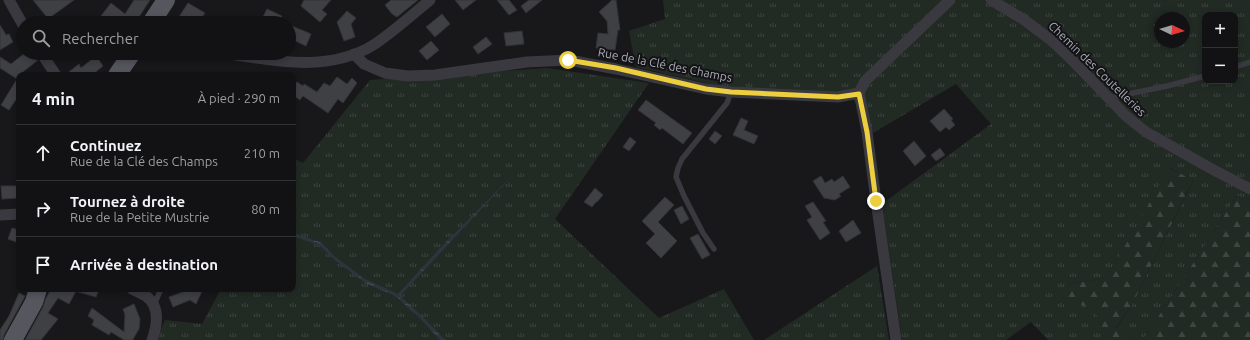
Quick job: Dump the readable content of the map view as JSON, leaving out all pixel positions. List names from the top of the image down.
{
  "streets": {
    "street": ["Rue de la Clé des Champs", "Chemin des Coutelleries"]
  },
  "north": "right",
  "page": {
    "map_buttons": ["+", "−"],
    "search": "Rechercher",
    "heading": ["4 min", "À pied · 290 m"],
    "list": [
      ["Continuez", "Rue de la Clé des Champs", "210 m"],
      ["Tournez à droite", "Rue de la Petite Mustrie", "80 m"],
      "Arrivée à destination"
    ]
  }
}
